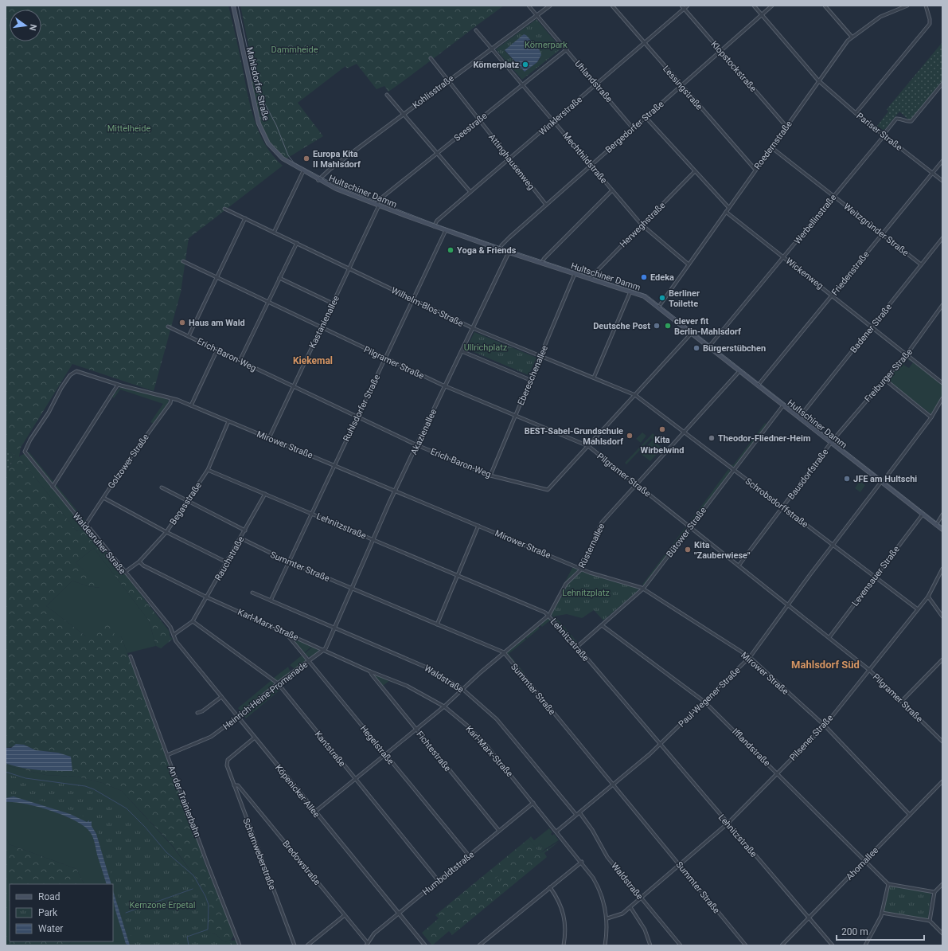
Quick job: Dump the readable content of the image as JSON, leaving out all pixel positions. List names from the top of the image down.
{
  "streets": {
    "main road": ["Mahlsdorfer Straße", "Hultschiner Damm"],
    "street": [
      "Klopstockstraße",
      "Uhlandstraße",
      "Lessingstraße",
      "Kohlisstraße",
      "Winklerstraße",
      "Seestraße",
      "Bergedorfer Straße",
      "Pariser Straße",
      "Roedernstraße",
      "Mechthildstraße",
      "Attinghausenweg",
      "Werbellinstraße",
      "Herweghstraße",
      "Weitzgründer Straße",
      "Wickenweg",
      "Friedenstraße",
      "Wilhelm-Blos-Straße",
      "Kastanienallee",
      "Badener Straße",
      "Erich-Baron-Weg",
      "Pilgramer Straße",
      "Ebereschenallee",
      "Freiburger Straße",
      "Ruhlsdorfer Straße",
      "Akazienallee",
      "Mirower Straße",
      "Golzower Straße",
      "Bausdorfstraße",
      "Schrobsdorffstraße",
      "Begasstraße",
      "Lehnitzstraße",
      "Bütower Straße",
      "Waldesruher Straße",
      "Rüsternallee",
      "Rauchstraße",
      "Summter Straße",
      "Levensauer Straße",
      "Karl-Marx-Straße",
      "Waldstraße",
      "Heinrich-Heine-Promenade",
      "Paul-Wegener-Straße",
      "Pilsener Straße",
      "Hegelstraße",
      "Ifflandstraße",
      "Kantstraße",
      "Fichtestraße",
      "Köpenicker Allee",
      "An der Trainierbahn",
      "Scharnweberstraße",
      "Bredowstraße",
      "Ahornallee",
      "Humboldtstraße"
    ]
  },
  "crossings": [
    ["Klopstockstraße", "Winklerstraße"],
    ["Klopstockstraße", "Bergedorfer Straße"],
    ["Klopstockstraße", "Roedernstraße"],
    ["Uhlandstraße", "Kohlisstraße"],
    ["Uhlandstraße", "Winklerstraße"],
    ["Uhlandstraße", "Seestraße"],
    ["Uhlandstraße", "Bergedorfer Straße"],
    ["Mahlsdorfer Straße", "Hultschiner Damm"],
    ["Lessingstraße", "Winklerstraße"],
    ["Lessingstraße", "Bergedorfer Straße"],
    ["Lessingstraße", "Roedernstraße"],
    ["Kohlisstraße", "Mechthildstraße"],
    ["Kohlisstraße", "Attinghausenweg"],
    ["Kohlisstraße", "Hultschiner Damm"],
    ["Winklerstraße", "Mechthildstraße"],
    ["Winklerstraße", "Attinghausenweg"],
    ["Winklerstraße", "Hultschiner Damm"],
    ["Seestraße", "Mechthildstraße"],
    ["Seestraße", "Attinghausenweg"],
    ["Seestraße", "Hultschiner Damm"],
    ["Seestraße", "Kastanienallee"],
    ["Bergedorfer Straße", "Pariser Straße"],
    ["Bergedorfer Straße", "Mechthildstraße"],
    ["Bergedorfer Straße", "Attinghausenweg"],
    ["Bergedorfer Straße", "Hultschiner Damm"],
    ["Pariser Straße", "Roedernstraße"],
    ["Pariser Straße", "Werbellinstraße"],
    ["Pariser Straße", "Friedenstraße"],
    ["Roedernstraße", "Mechthildstraße"],
    ["Roedernstraße", "Hultschiner Damm"],
    ["Roedernstraße", "Weitzgründer Straße"],
    ["Roedernstraße", "Wickenweg"],
    ["Mechthildstraße", "Herweghstraße"],
    ["Hultschiner Damm", "Werbellinstraße"],
    ["Hultschiner Damm", "Herweghstraße"],
    ["Hultschiner Damm", "Friedenstraße"],
    ["Hultschiner Damm", "Kastanienallee"],
    ["Hultschiner Damm", "Badener Straße"],
    ["Hultschiner Damm", "Erich-Baron-Weg"],
    ["Hultschiner Damm", "Ebereschenallee"],
    ["Hultschiner Damm", "Freiburger Straße"],
    ["Hultschiner Damm", "Ruhlsdorfer Straße"],
    ["Hultschiner Damm", "Akazienallee"],
    ["Hultschiner Damm", "Bausdorfstraße"],
    ["Hultschiner Damm", "Bütower Straße"],
    ["Hultschiner Damm", "Rüsternallee"],
    ["Hultschiner Damm", "Levensauer Straße"],
    ["Hultschiner Damm", "Paul-Wegener-Straße"],
    ["Werbellinstraße", "Weitzgründer Straße"],
    ["Werbellinstraße", "Wickenweg"],
    ["Weitzgründer Straße", "Friedenstraße"],
    ["Weitzgründer Straße", "Badener Straße"],
    ["Wickenweg", "Friedenstraße"],
    ["Wickenweg", "Badener Straße"],
    ["Wickenweg", "Freiburger Straße"],
    ["Wilhelm-Blos-Straße", "Kastanienallee"],
    ["Wilhelm-Blos-Straße", "Erich-Baron-Weg"],
    ["Wilhelm-Blos-Straße", "Ebereschenallee"],
    ["Wilhelm-Blos-Straße", "Ruhlsdorfer Straße"],
    ["Wilhelm-Blos-Straße", "Akazienallee"],
    ["Wilhelm-Blos-Straße", "Schrobsdorffstraße"],
    ["Kastanienallee", "Erich-Baron-Weg"],
    ["Kastanienallee", "Pilgramer Straße"],
    ["Kastanienallee", "Mirower Straße"],
    ["Erich-Baron-Weg", "Pilgramer Straße"],
    ["Erich-Baron-Weg", "Ebereschenallee"],
    ["Erich-Baron-Weg", "Ruhlsdorfer Straße"],
    ["Erich-Baron-Weg", "Akazienallee"],
    ["Erich-Baron-Weg", "Schrobsdorffstraße"],
    ["Pilgramer Straße", "Ebereschenallee"],
    ["Pilgramer Straße", "Ruhlsdorfer Straße"],
    ["Pilgramer Straße", "Akazienallee"],
    ["Pilgramer Straße", "Bausdorfstraße"],
    ["Pilgramer Straße", "Bütower Straße"],
    ["Pilgramer Straße", "Rüsternallee"],
    ["Pilgramer Straße", "Levensauer Straße"],
    ["Pilgramer Straße", "Paul-Wegener-Straße"],
    ["Pilgramer Straße", "Pilsener Straße"],
    ["Freiburger Straße", "Bausdorfstraße"],
    ["Ruhlsdorfer Straße", "Mirower Straße"],
    ["Ruhlsdorfer Straße", "Lehnitzstraße"],
    ["Ruhlsdorfer Straße", "Summter Straße"],
    ["Ruhlsdorfer Straße", "Waldstraße"],
    ["Akazienallee", "Mirower Straße"],
    ["Akazienallee", "Lehnitzstraße"],
    ["Akazienallee", "Summter Straße"],
    ["Akazienallee", "Heinrich-Heine-Promenade"],
    ["Mirower Straße", "Golzower Straße"],
    ["Mirower Straße", "Begasstraße"],
    ["Mirower Straße", "Bütower Straße"],
    ["Mirower Straße", "Waldesruher Straße"],
    ["Mirower Straße", "Rüsternallee"],
    ["Mirower Straße", "Paul-Wegener-Straße"],
    ["Mirower Straße", "Pilsener Straße"],
    ["Mirower Straße", "Ahornallee"],
    ["Golzower Straße", "Waldesruher Straße"],
    ["Bausdorfstraße", "Schrobsdorffstraße"],
    ["Schrobsdorffstraße", "Bütower Straße"],
    ["Schrobsdorffstraße", "Rüsternallee"],
    ["Schrobsdorffstraße", "Levensauer Straße"],
    ["Schrobsdorffstraße", "Paul-Wegener-Straße"],
    ["Schrobsdorffstraße", "Pilsener Straße"],
    ["Begasstraße", "Lehnitzstraße"],
    ["Begasstraße", "Waldesruher Straße"],
    ["Begasstraße", "Karl-Marx-Straße"],
    ["Lehnitzstraße", "Bütower Straße"],
    ["Lehnitzstraße", "Rüsternallee"],
    ["Lehnitzstraße", "Rauchstraße"],
    ["Lehnitzstraße", "Paul-Wegener-Straße"],
    ["Lehnitzstraße", "Pilsener Straße"],
    ["Lehnitzstraße", "Ahornallee"],
    ["Bütower Straße", "Ifflandstraße"],
    ["Waldesruher Straße", "Rauchstraße"],
    ["Waldesruher Straße", "Köpenicker Allee"],
    ["Rüsternallee", "Summter Straße"],
    ["Rüsternallee", "Karl-Marx-Straße"],
    ["Rüsternallee", "Waldstraße"],
    ["Rüsternallee", "Hegelstraße"],
    ["Rüsternallee", "Kantstraße"],
    ["Rüsternallee", "Fichtestraße"],
    ["Rüsternallee", "Köpenicker Allee"],
    ["Rauchstraße", "Summter Straße"],
    ["Rauchstraße", "Karl-Marx-Straße"],
    ["Rauchstraße", "Kantstraße"],
    ["Rauchstraße", "Köpenicker Allee"],
    ["Summter Straße", "Paul-Wegener-Straße"],
    ["Summter Straße", "Pilsener Straße"],
    ["Karl-Marx-Straße", "Heinrich-Heine-Promenade"],
    ["Karl-Marx-Straße", "Paul-Wegener-Straße"],
    ["Karl-Marx-Straße", "Pilsener Straße"],
    ["Karl-Marx-Straße", "Hegelstraße"],
    ["Karl-Marx-Straße", "Fichtestraße"],
    ["Karl-Marx-Straße", "Humboldtstraße"],
    ["Waldstraße", "Heinrich-Heine-Promenade"],
    ["Waldstraße", "Paul-Wegener-Straße"],
    ["Waldstraße", "Pilsener Straße"],
    ["Heinrich-Heine-Promenade", "Hegelstraße"],
    ["Heinrich-Heine-Promenade", "Kantstraße"],
    ["Heinrich-Heine-Promenade", "Köpenicker Allee"],
    ["Heinrich-Heine-Promenade", "An der Trainierbahn"],
    ["Paul-Wegener-Straße", "Ifflandstraße"],
    ["Pilsener Straße", "Ifflandstraße"],
    ["Hegelstraße", "Humboldtstraße"],
    ["Ifflandstraße", "Ahornallee"],
    ["Kantstraße", "Humboldtstraße"],
    ["Fichtestraße", "Humboldtstraße"],
    ["Köpenicker Allee", "Scharnweberstraße"],
    ["Köpenicker Allee", "Humboldtstraße"],
    ["Scharnweberstraße", "Bredowstraße"],
    ["Bredowstraße", "Humboldtstraße"]
  ],
  "districts": ["Kiekemal", "Mahlsdorf Süd"],
  "parks": [
    "Körnerpark",
    "Dammheide",
    "Mittelheide",
    "Ullrichplatz",
    "Lehnitzplatz",
    "Kernzone Erpetal"
  ],
  "places": [
    "Körnerplatz",
    "Europa Kita II Mahlsdorf",
    "Yoga & Friends",
    "Edeka",
    "Berliner Toilette",
    "Haus am Wald",
    "Deutsche Post",
    "clever fit Berlin-Mahlsdorf",
    "Bürgerstübchen",
    "Kita Wirbelwind",
    "BEST-Sabel-Grundschule Mahlsdorf",
    "Theodor-Fliedner-Heim",
    "JFE am Hultschi",
    "Kita \"Zauberwiese\""
  ],
  "legend": ["Road", "Park", "Water"],
  "scale_bar": "200 m",
  "north": "right"
}
